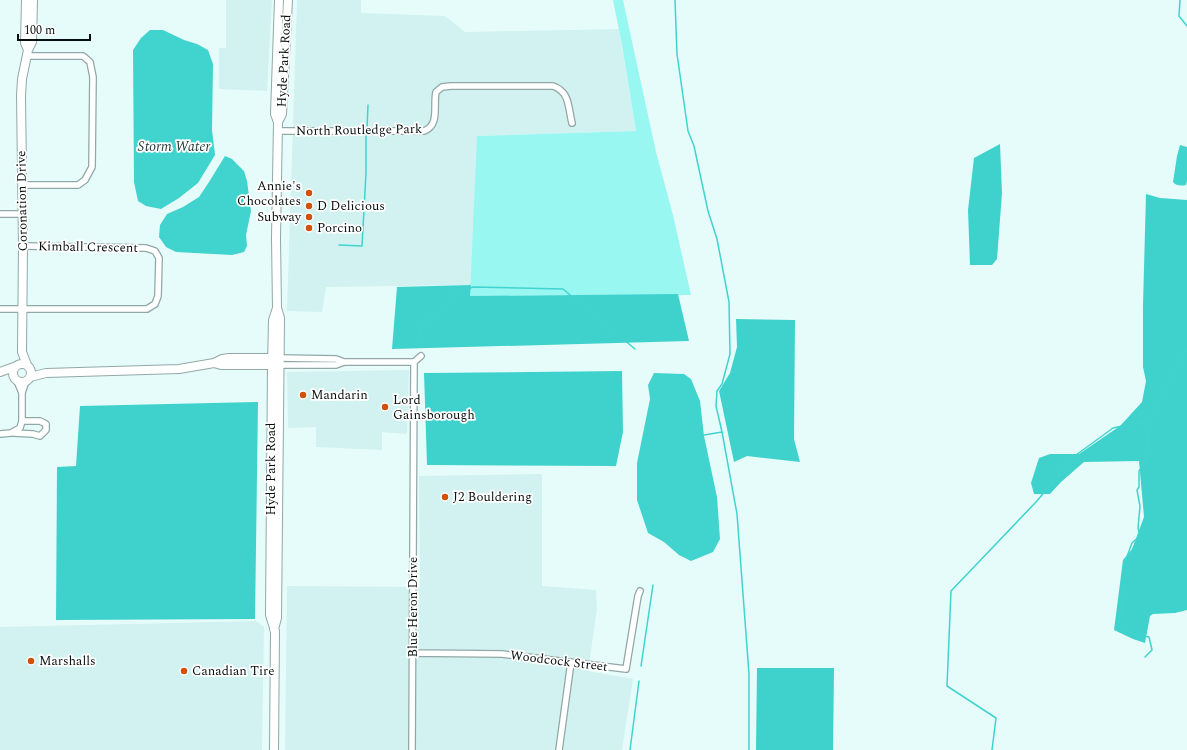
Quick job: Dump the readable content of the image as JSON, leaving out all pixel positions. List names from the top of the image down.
{
  "streets": {
    "main road": ["Hyde Park Road", "Coronation Drive"],
    "street": [
      "North Routledge Park",
      "Kimball Crescent",
      "Blue Heron Drive",
      "Woodcock Street"
    ]
  },
  "crossings": [
    ["Hyde Park Road", "North Routledge Park"],
    ["Coronation Drive", "Kimball Crescent"],
    ["Blue Heron Drive", "Woodcock Street"]
  ],
  "water": ["Storm Water"],
  "places": [
    "Annie's Chocolates",
    "D Delicious",
    "Subway",
    "Porcino",
    "Mandarin",
    "Lord Gainsborough",
    "J2 Bouldering",
    "Marshalls",
    "Canadian Tire"
  ],
  "scale_bar": "100 m"
}
